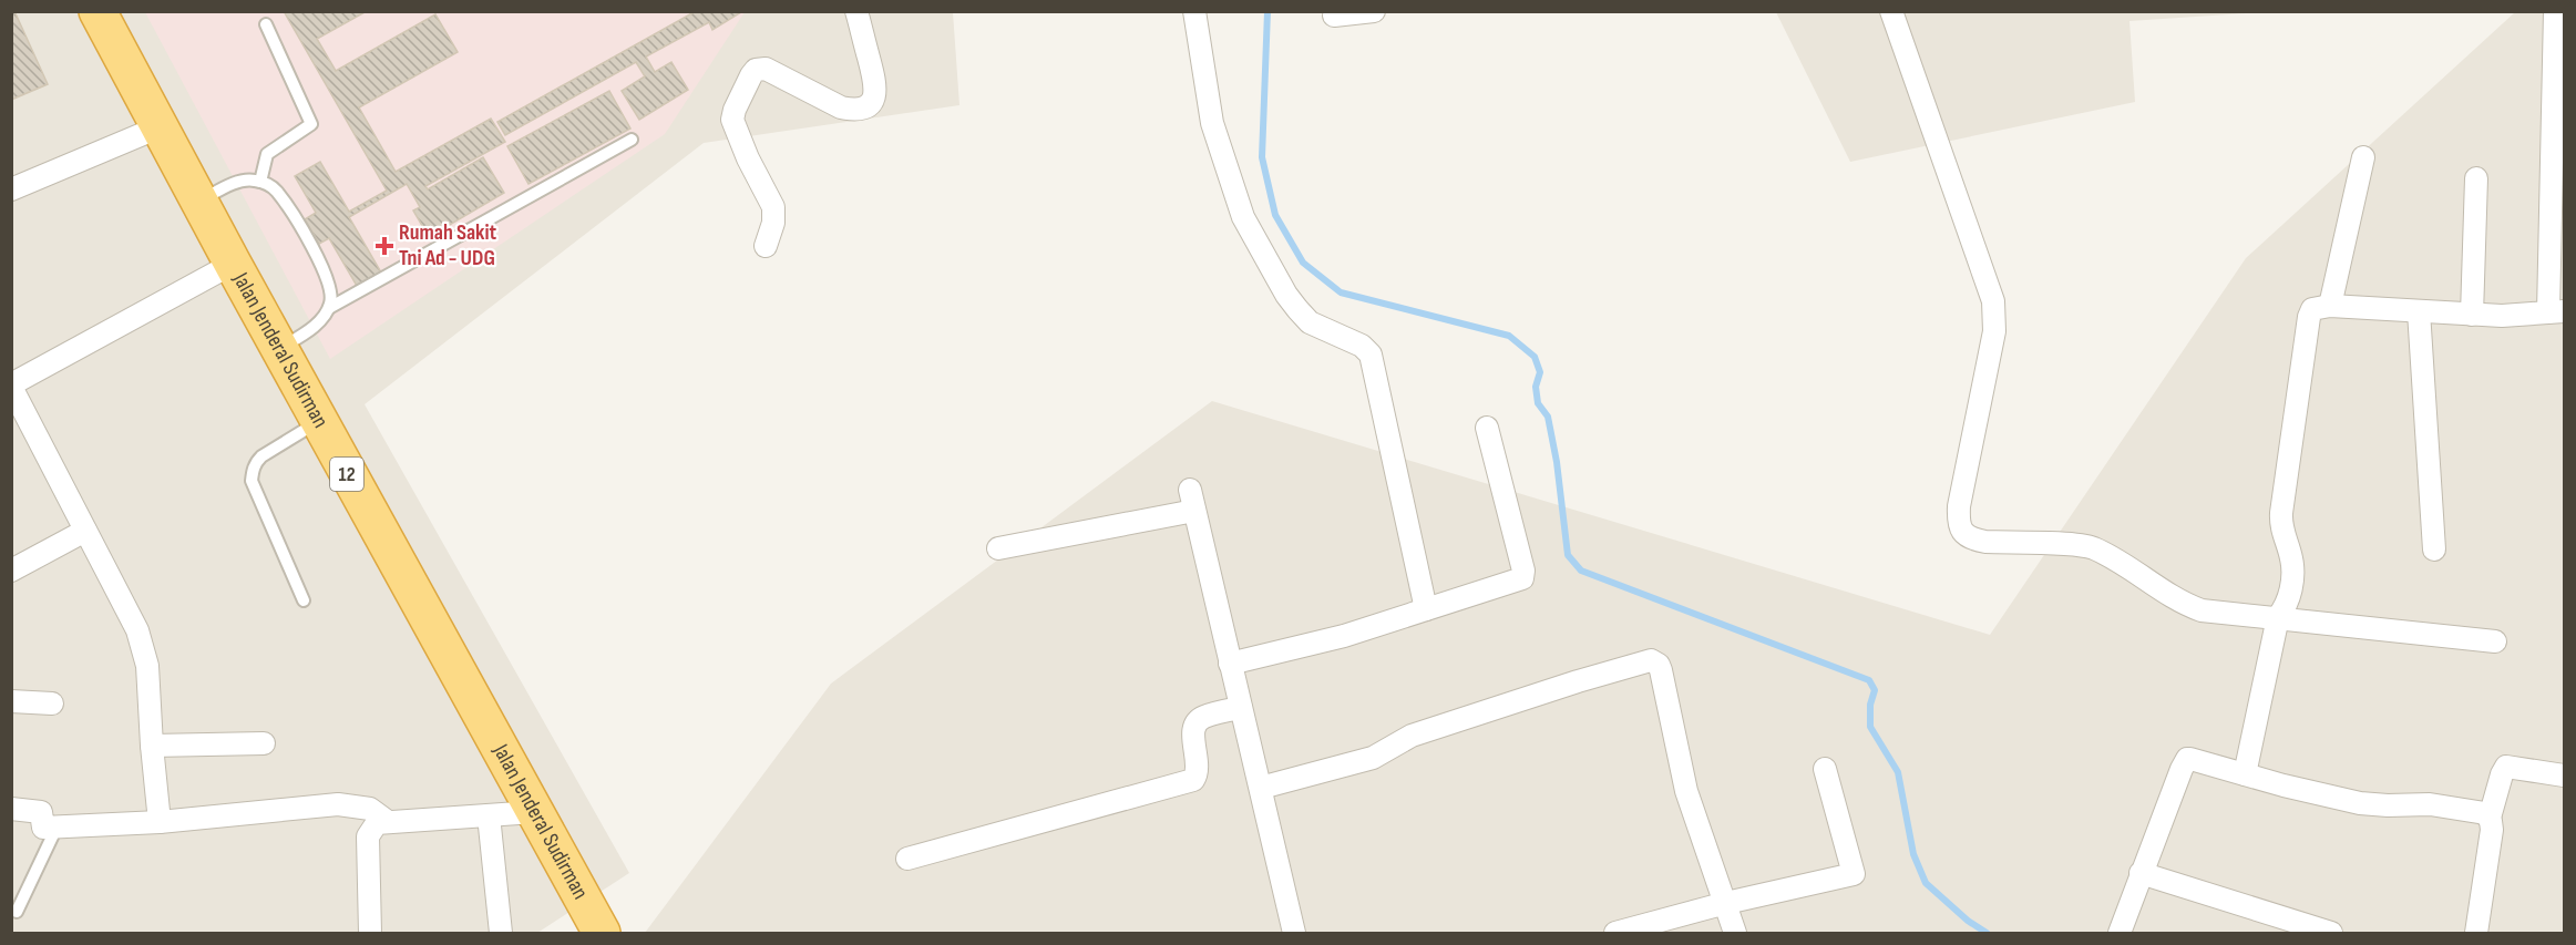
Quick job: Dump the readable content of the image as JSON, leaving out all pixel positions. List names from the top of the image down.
{
  "streets": {
    "highway": ["Jalan Jenderal Sudirman", "12"]
  },
  "places": {
    "health": ["Rumah Sakit Tni Ad - UDG"]
  }
}
